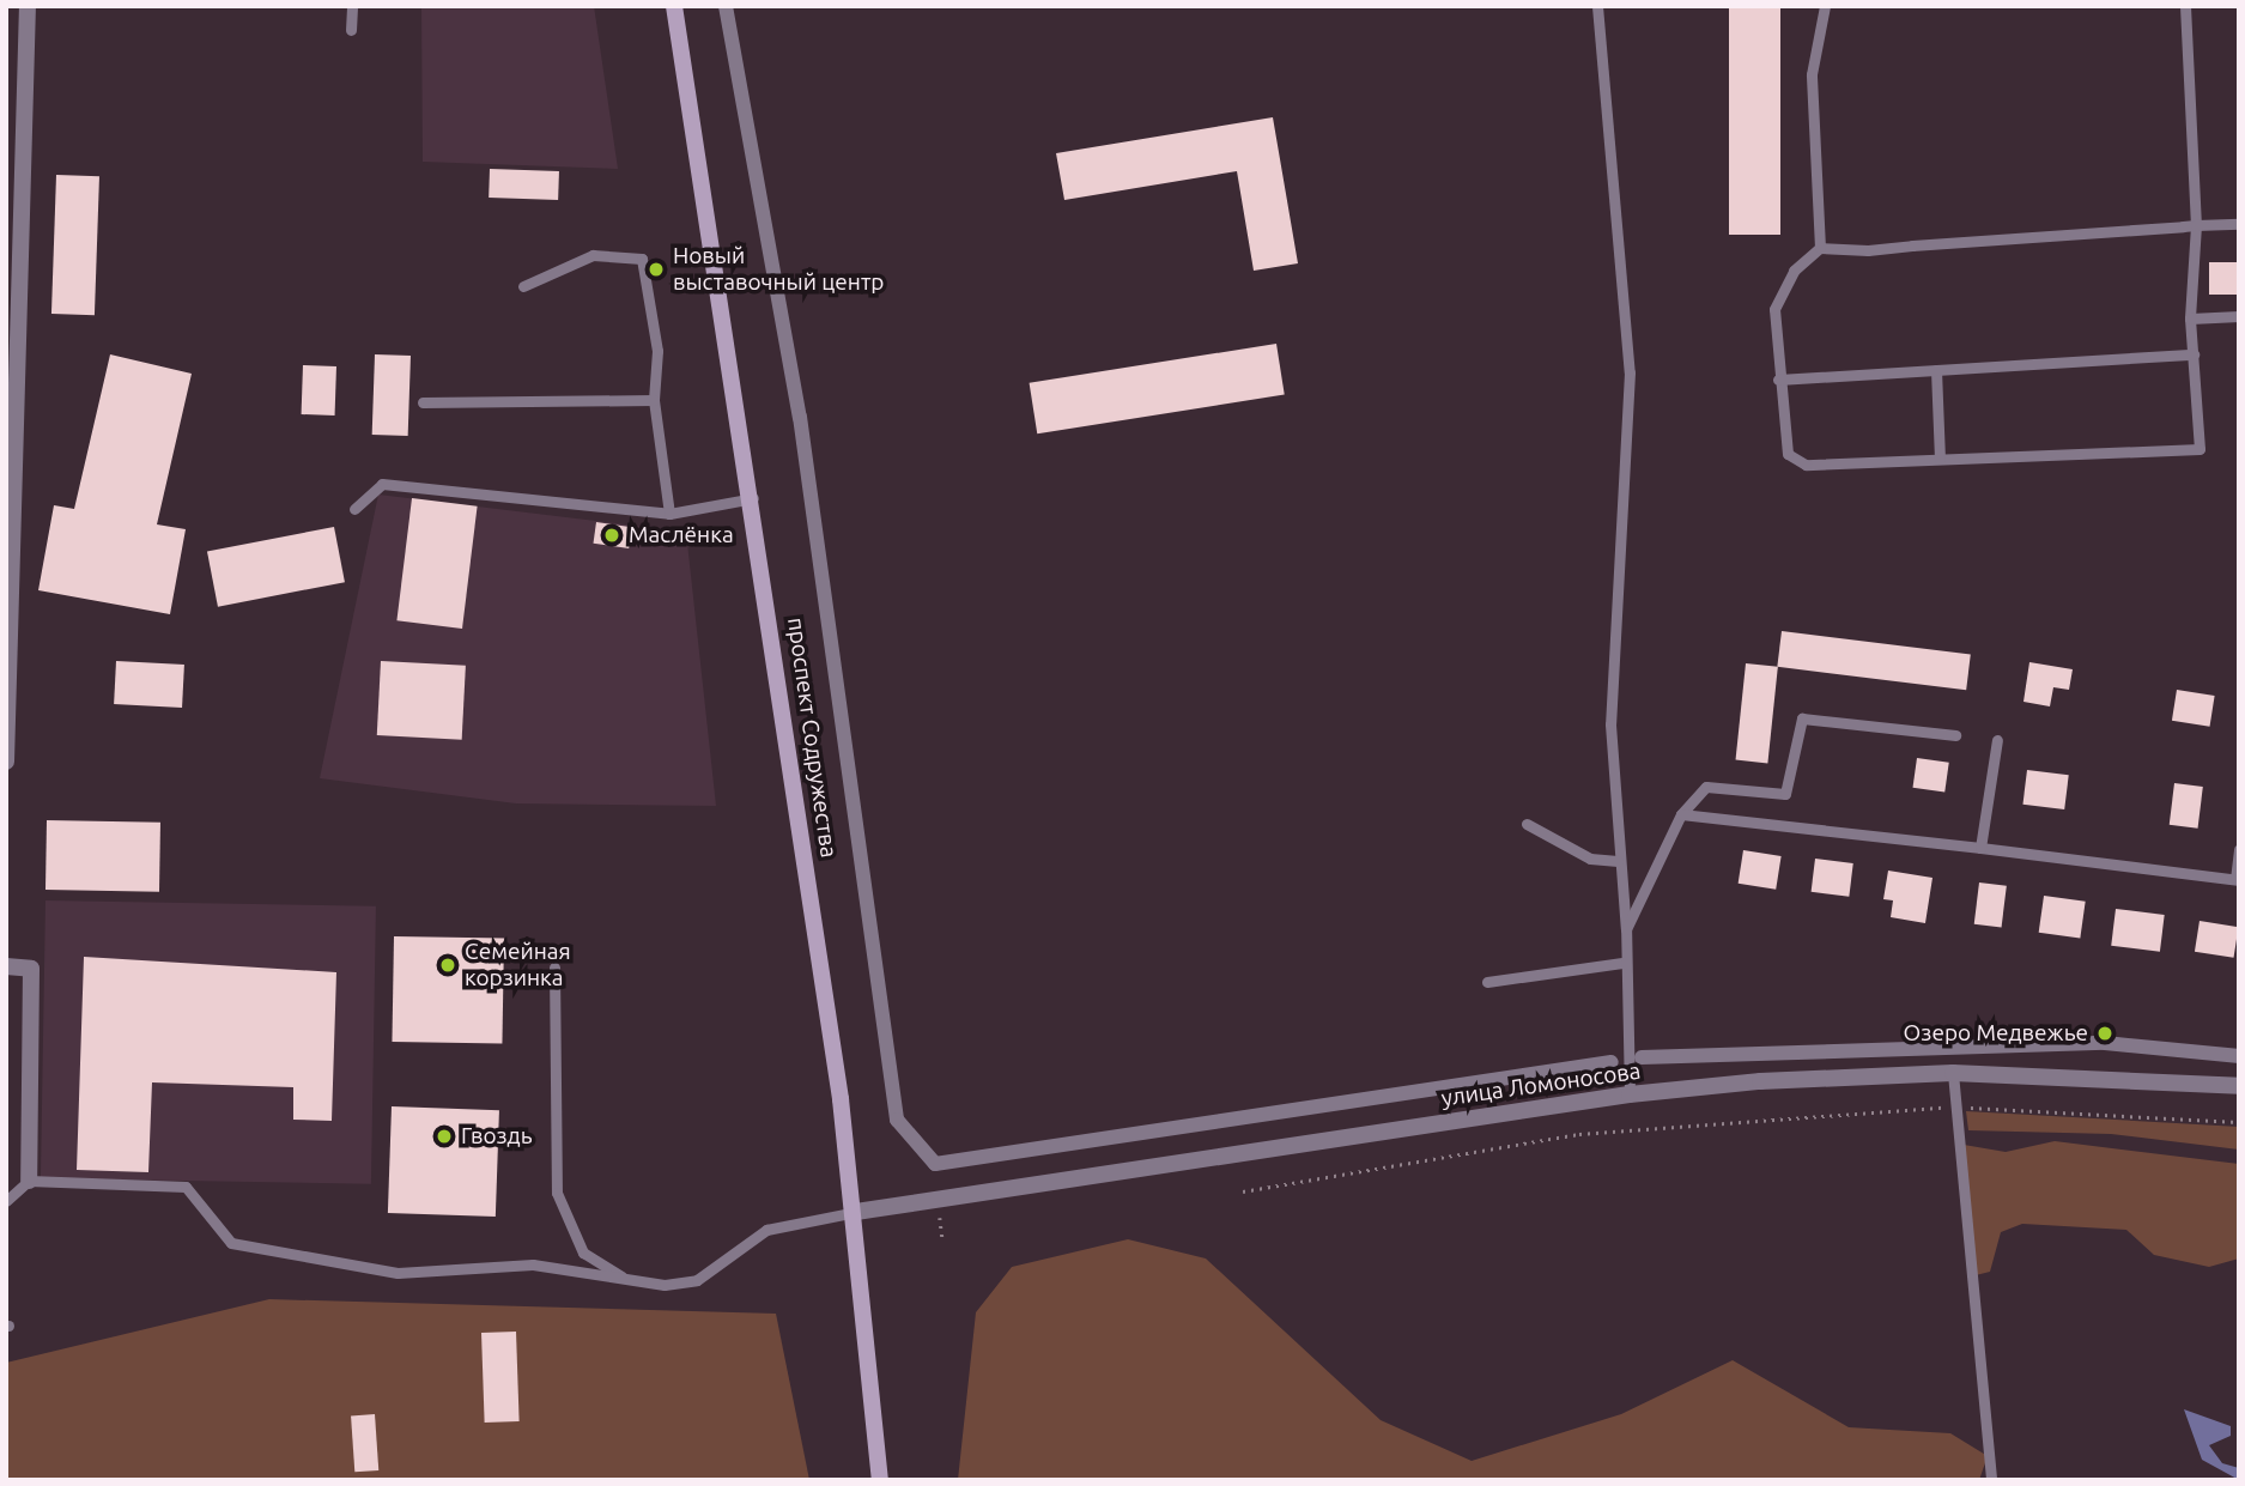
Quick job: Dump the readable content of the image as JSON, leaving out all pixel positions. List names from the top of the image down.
{
  "streets": {
    "main road": ["проспект Содружества"],
    "street": ["улица Ломоносова"]
  },
  "crossings": [
    ["проспект Содружества", "улица Ломоносова"]
  ],
  "places": [
    "Новый выставочный центр",
    "Маслёнка",
    "Семейная корзинка",
    "Озеро Медвежье",
    "Гвоздь"
  ]
}
